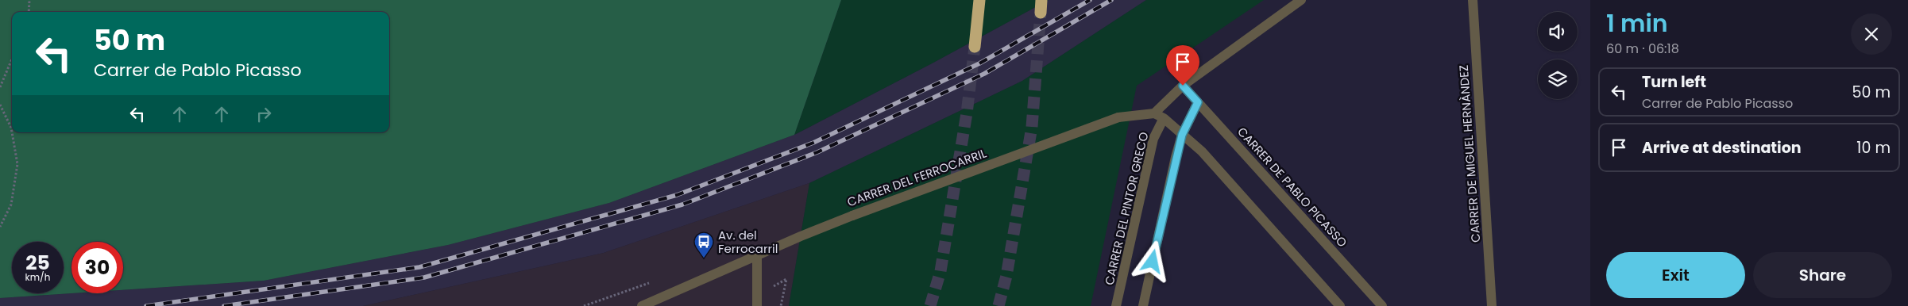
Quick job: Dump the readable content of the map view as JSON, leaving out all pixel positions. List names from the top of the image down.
{
  "streets": {
    "street": [
      "CARRER DE MIGUEL HERNÀNDEZ",
      "CARRER DEL FERROCARRIL",
      "CARRER DE PABLO PICASSO",
      "CARRER DEL PINTOR GRECO"
    ]
  },
  "places": {
    "bus stop": ["Av. del Ferrocarril"]
  },
  "page": {
    "heading": ["1 min", "60 m · 06:18"],
    "turn": ["50 m", "Carrer de Pablo Picasso"],
    "list": [
      {
        "name": "Turn left",
        "note": "Carrer de Pablo Picasso",
        "value": "50 m"
      },
      {
        "name": "Arrive at destination",
        "value": "10 m"
      }
    ],
    "speed": "25 km/h",
    "limit": "30",
    "buttons": ["Exit", "Share"]
  }
}
